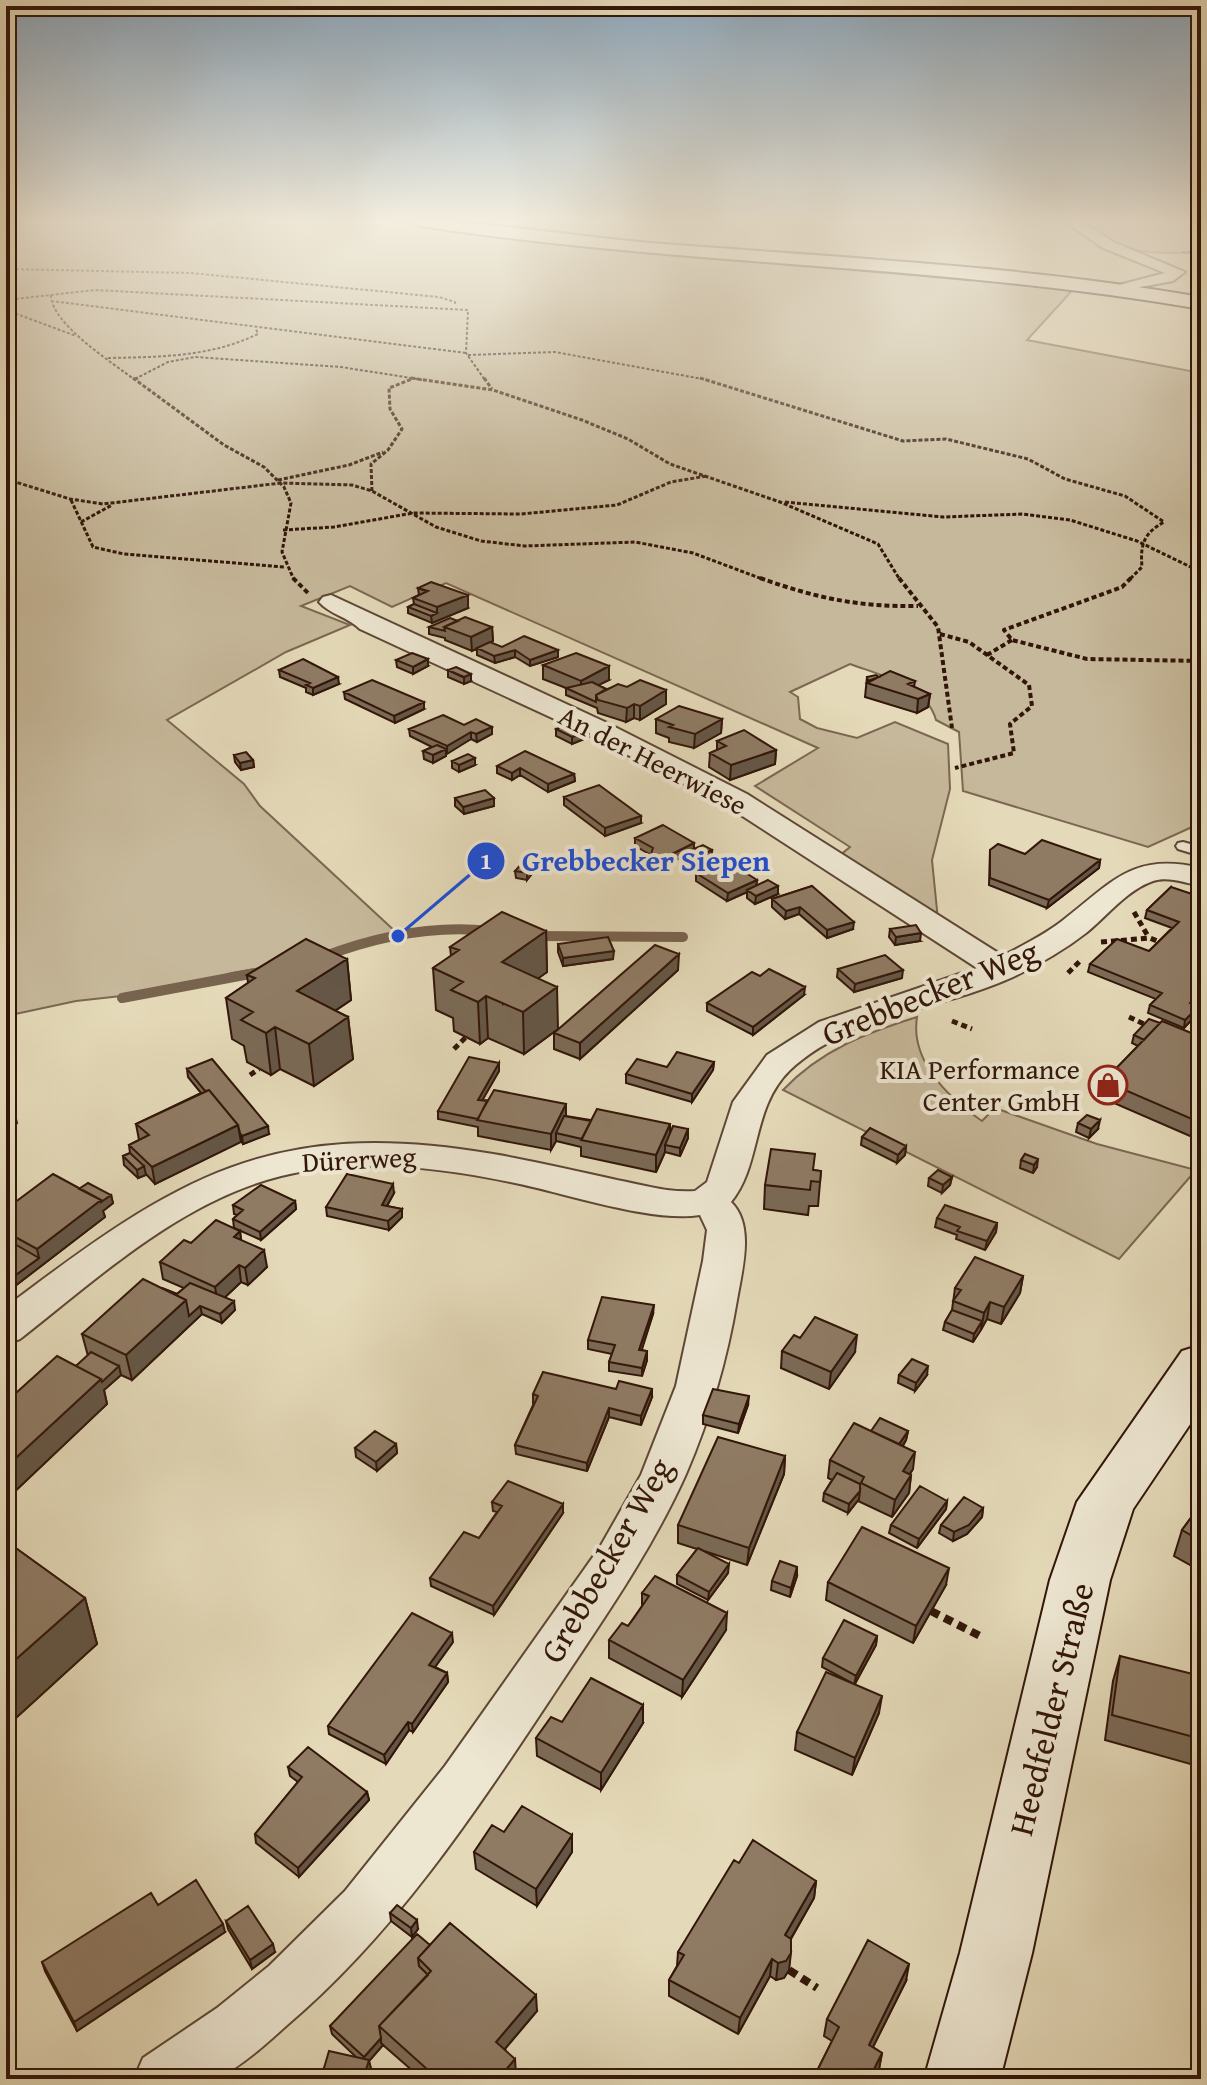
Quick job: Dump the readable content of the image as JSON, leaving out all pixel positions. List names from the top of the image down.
{
  "streets": {
    "main road": ["Heedfelder Straße"],
    "street": ["An der Heerwiese", "Grebbecker Weg", "Dürerweg"]
  },
  "crossings": [
    ["An der Heerwiese", "Grebbecker Weg"],
    ["Grebbecker Weg", "Dürerweg"]
  ],
  "places": {
    "other": ["Grebbecker Siepen"],
    "shop": ["KIA Performance Center GmbH"]
  }
}
